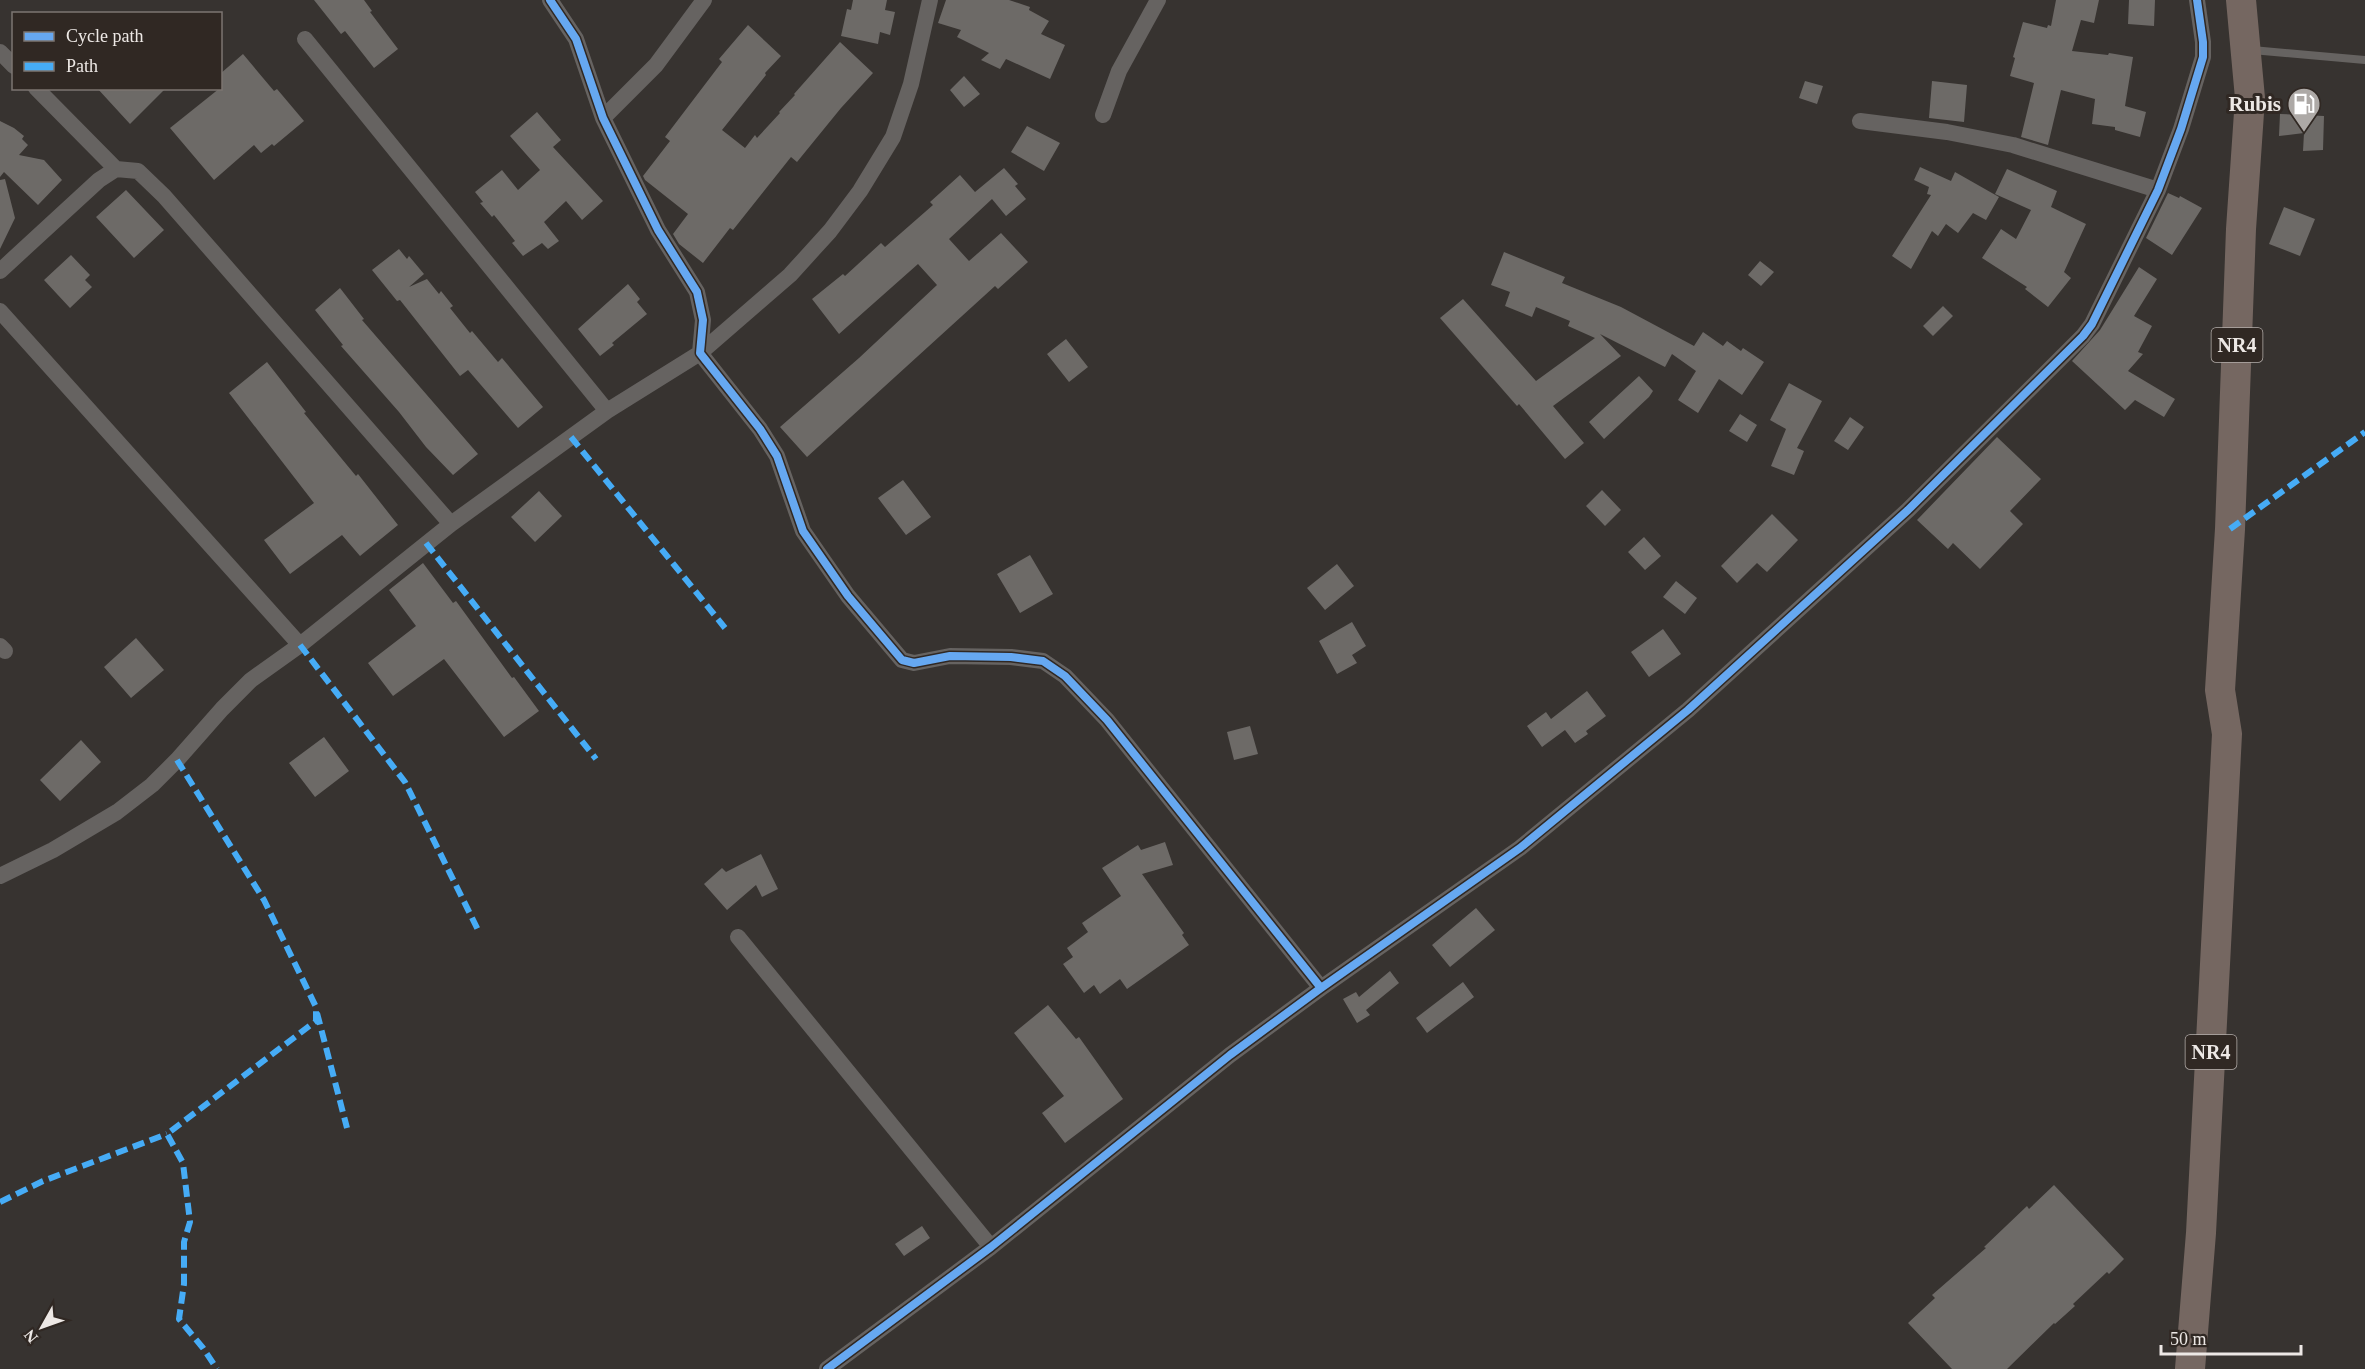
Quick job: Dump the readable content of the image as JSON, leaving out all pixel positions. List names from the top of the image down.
{
  "streets": {
    "highway": ["NR4"]
  },
  "places": {
    "fuel station": ["Rubis"]
  },
  "legend": ["Cycle path", "Path"],
  "scale_bar": "50 m",
  "north": "bottom left"
}
